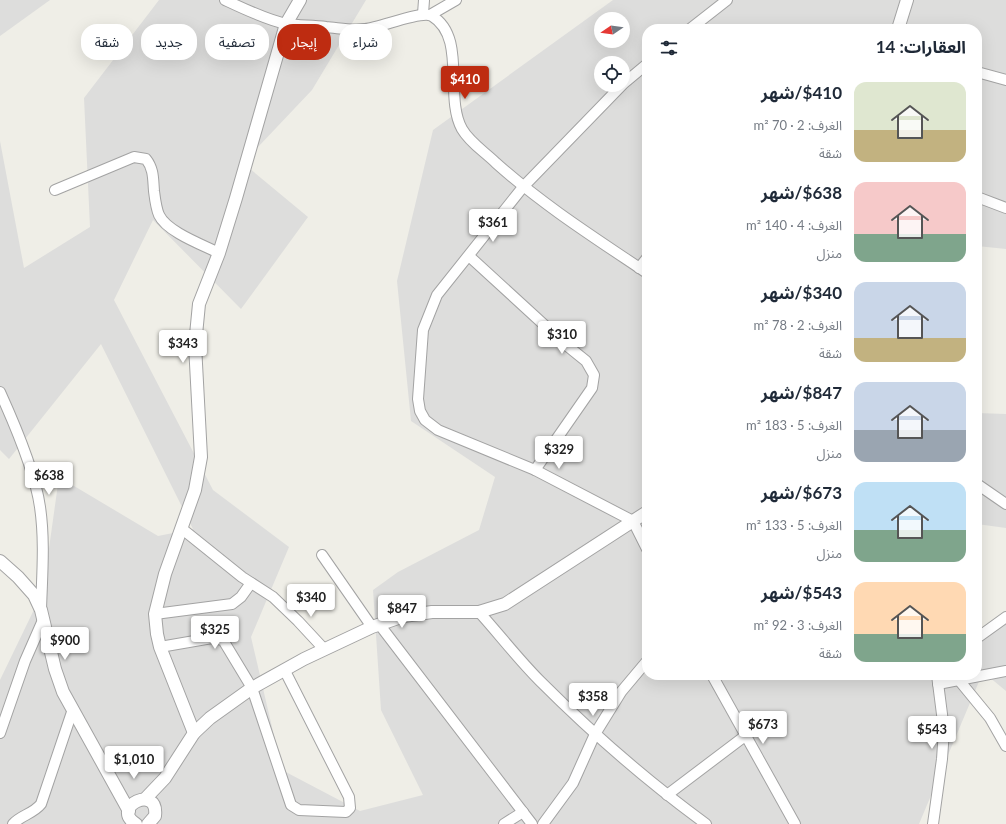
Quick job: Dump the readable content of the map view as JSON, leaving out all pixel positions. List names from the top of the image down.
{
  "north": "left",
  "page": {
    "chip": [
      "شراء",
      "إيجار",
      "تصفية",
      "جديد",
      "شقة"
    ],
    "heading": "العقارات: 14",
    "price": [
      "$410",
      "$361",
      "$310",
      "$343",
      "$329",
      "$638",
      "$340",
      "$847",
      "$325",
      "$900",
      "$358",
      "$673",
      "$543",
      "$1,010"
    ],
    "list": [
      {
        "name": "$410/شهر",
        "note": "الغرف: 2 · 70 m² · شقة"
      },
      {
        "name": "$638/شهر",
        "note": "الغرف: 4 · 140 m² · منزل"
      },
      {
        "name": "$340/شهر",
        "note": "الغرف: 2 · 78 m² · شقة"
      },
      {
        "name": "$847/شهر",
        "note": "الغرف: 5 · 183 m² · منزل"
      },
      {
        "name": "$673/شهر",
        "note": "الغرف: 5 · 133 m² · منزل"
      },
      {
        "name": "$543/شهر",
        "note": "الغرف: 3 · 92 m² · شقة"
      }
    ]
  }
}
